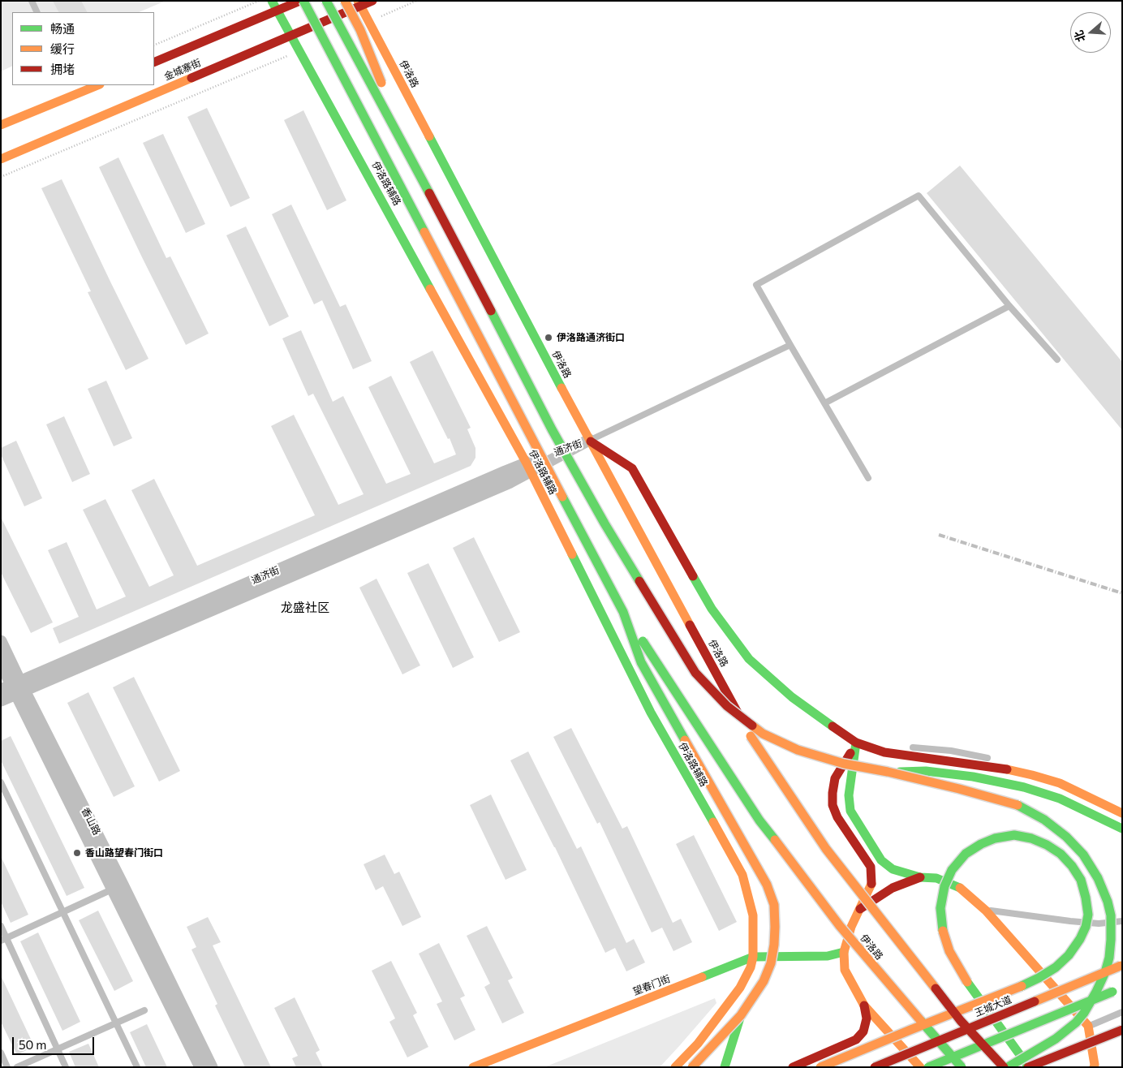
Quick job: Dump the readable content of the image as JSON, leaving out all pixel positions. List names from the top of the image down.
{
  "streets": {
    "main road": [
      "金城寨街",
      "伊洛路",
      "伊洛路辅路",
      "望春门街",
      "王城大道"
    ],
    "street": ["通济街", "香山路"]
  },
  "crossings": [
    ["金城寨街", "伊洛路"],
    ["金城寨街", "伊洛路辅路"],
    ["伊洛路", "通济街"],
    ["伊洛路辅路", "通济街"],
    ["伊洛路辅路", "望春门街"],
    ["通济街", "香山路"]
  ],
  "districts": ["龙盛社区"],
  "places": ["伊洛路通济街口", "香山路望春门街口"],
  "legend": ["畅通", "缓行", "拥堵"],
  "scale_bar": "50 m",
  "north": "left"
}
